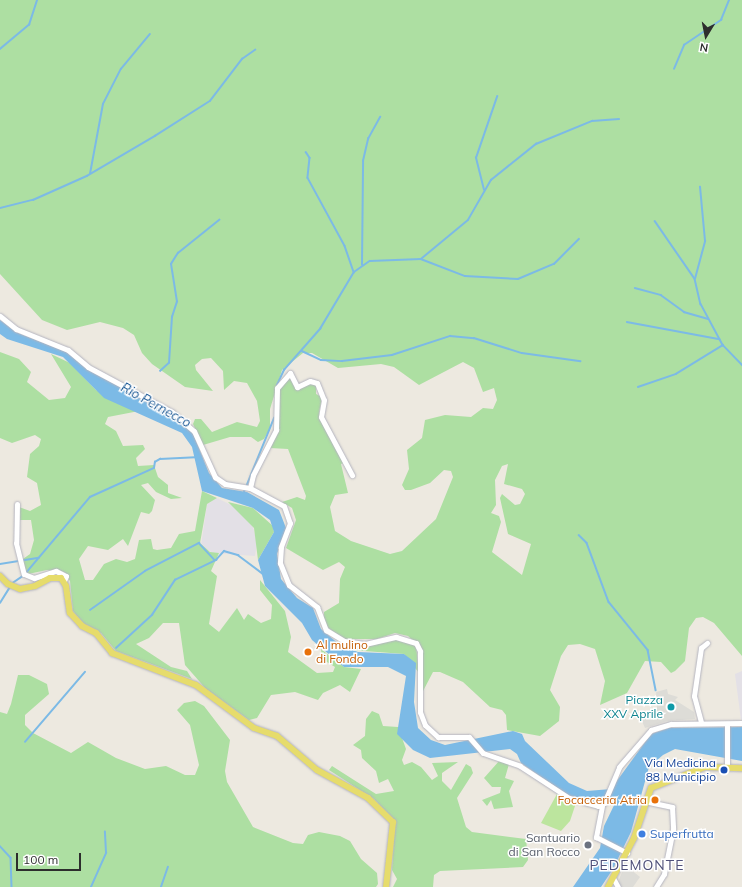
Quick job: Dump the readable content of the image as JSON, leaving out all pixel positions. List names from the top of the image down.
{
  "districts": ["PEDEMONTE"],
  "water": ["Rio Pernecco"],
  "places": [
    "Al mulino di Fondo",
    "Piazza XXV Aprile",
    "Via Medicina 88 Municipio",
    "Focacceria Atria",
    "Superfrutta",
    "Santuario di San Rocco"
  ],
  "scale_bar": "100 m",
  "north": "bottom"
}
